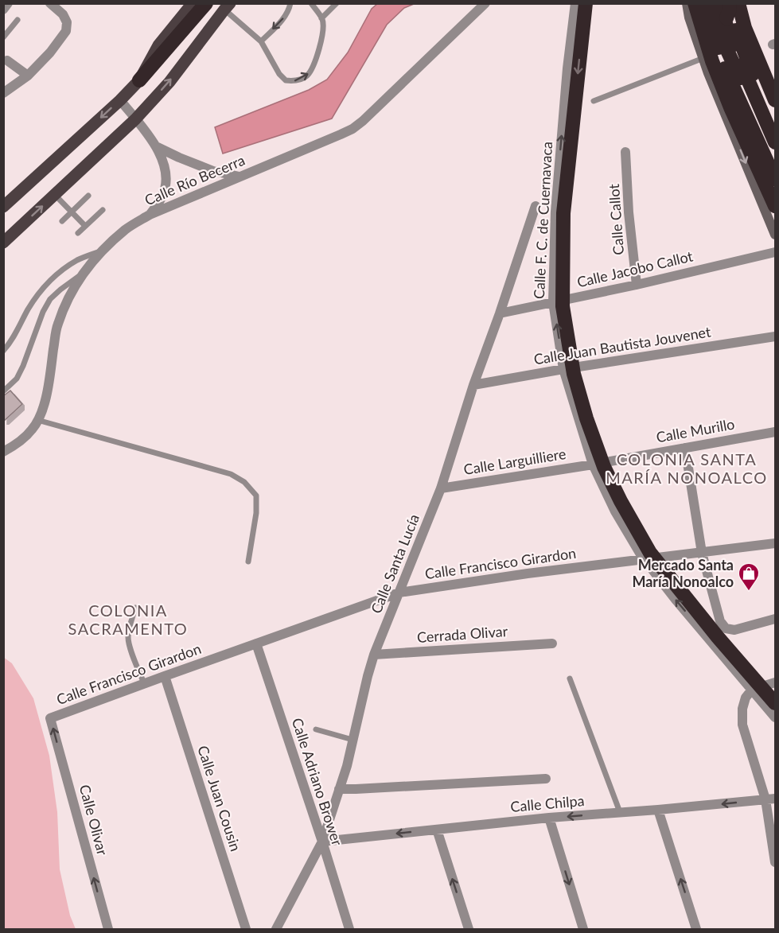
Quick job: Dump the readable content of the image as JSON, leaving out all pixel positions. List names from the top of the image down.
{
  "streets": {
    "street": [
      "Calle Río Becerra",
      "Calle Callot",
      "Calle F. C. de Cuernavaca",
      "Calle Jacobo Callot",
      "Calle Juan Bautista Jouvenet",
      "Calle Murillo",
      "Calle Larguilliere",
      "Calle Santa Lucía",
      "Calle Francisco Girardon",
      "Cerrada Olivar",
      "Calle Adriano Brower",
      "Calle Juan Cousin",
      "Calle Chilpa",
      "Calle Olivar"
    ]
  },
  "crossings": [
    ["Calle Callot", "Calle Jacobo Callot"],
    ["Calle F. C. de Cuernavaca", "Calle Jacobo Callot"],
    ["Calle F. C. de Cuernavaca", "Calle Juan Bautista Jouvenet"],
    ["Calle F. C. de Cuernavaca", "Calle Murillo"],
    ["Calle F. C. de Cuernavaca", "Calle Larguilliere"],
    ["Calle F. C. de Cuernavaca", "Calle Francisco Girardon"],
    ["Calle Jacobo Callot", "Calle Santa Lucía"],
    ["Calle Juan Bautista Jouvenet", "Calle Santa Lucía"],
    ["Calle Murillo", "Calle Larguilliere"],
    ["Calle Larguilliere", "Calle Santa Lucía"],
    ["Calle Santa Lucía", "Calle Francisco Girardon"],
    ["Calle Santa Lucía", "Cerrada Olivar"],
    ["Calle Santa Lucía", "Calle Adriano Brower"],
    ["Calle Santa Lucía", "Calle Chilpa"],
    ["Calle Francisco Girardon", "Calle Adriano Brower"],
    ["Calle Francisco Girardon", "Calle Juan Cousin"],
    ["Calle Francisco Girardon", "Calle Olivar"],
    ["Calle Adriano Brower", "Calle Chilpa"]
  ],
  "one_way": ["Calle F. C. de Cuernavaca", "Calle Olivar"],
  "districts": ["COLONIA SANTA MARÍA NONOALCO", "COLONIA SACRAMENTO"],
  "places": {
    "shop": ["Mercado Santa María Nonoalco"]
  }
}
